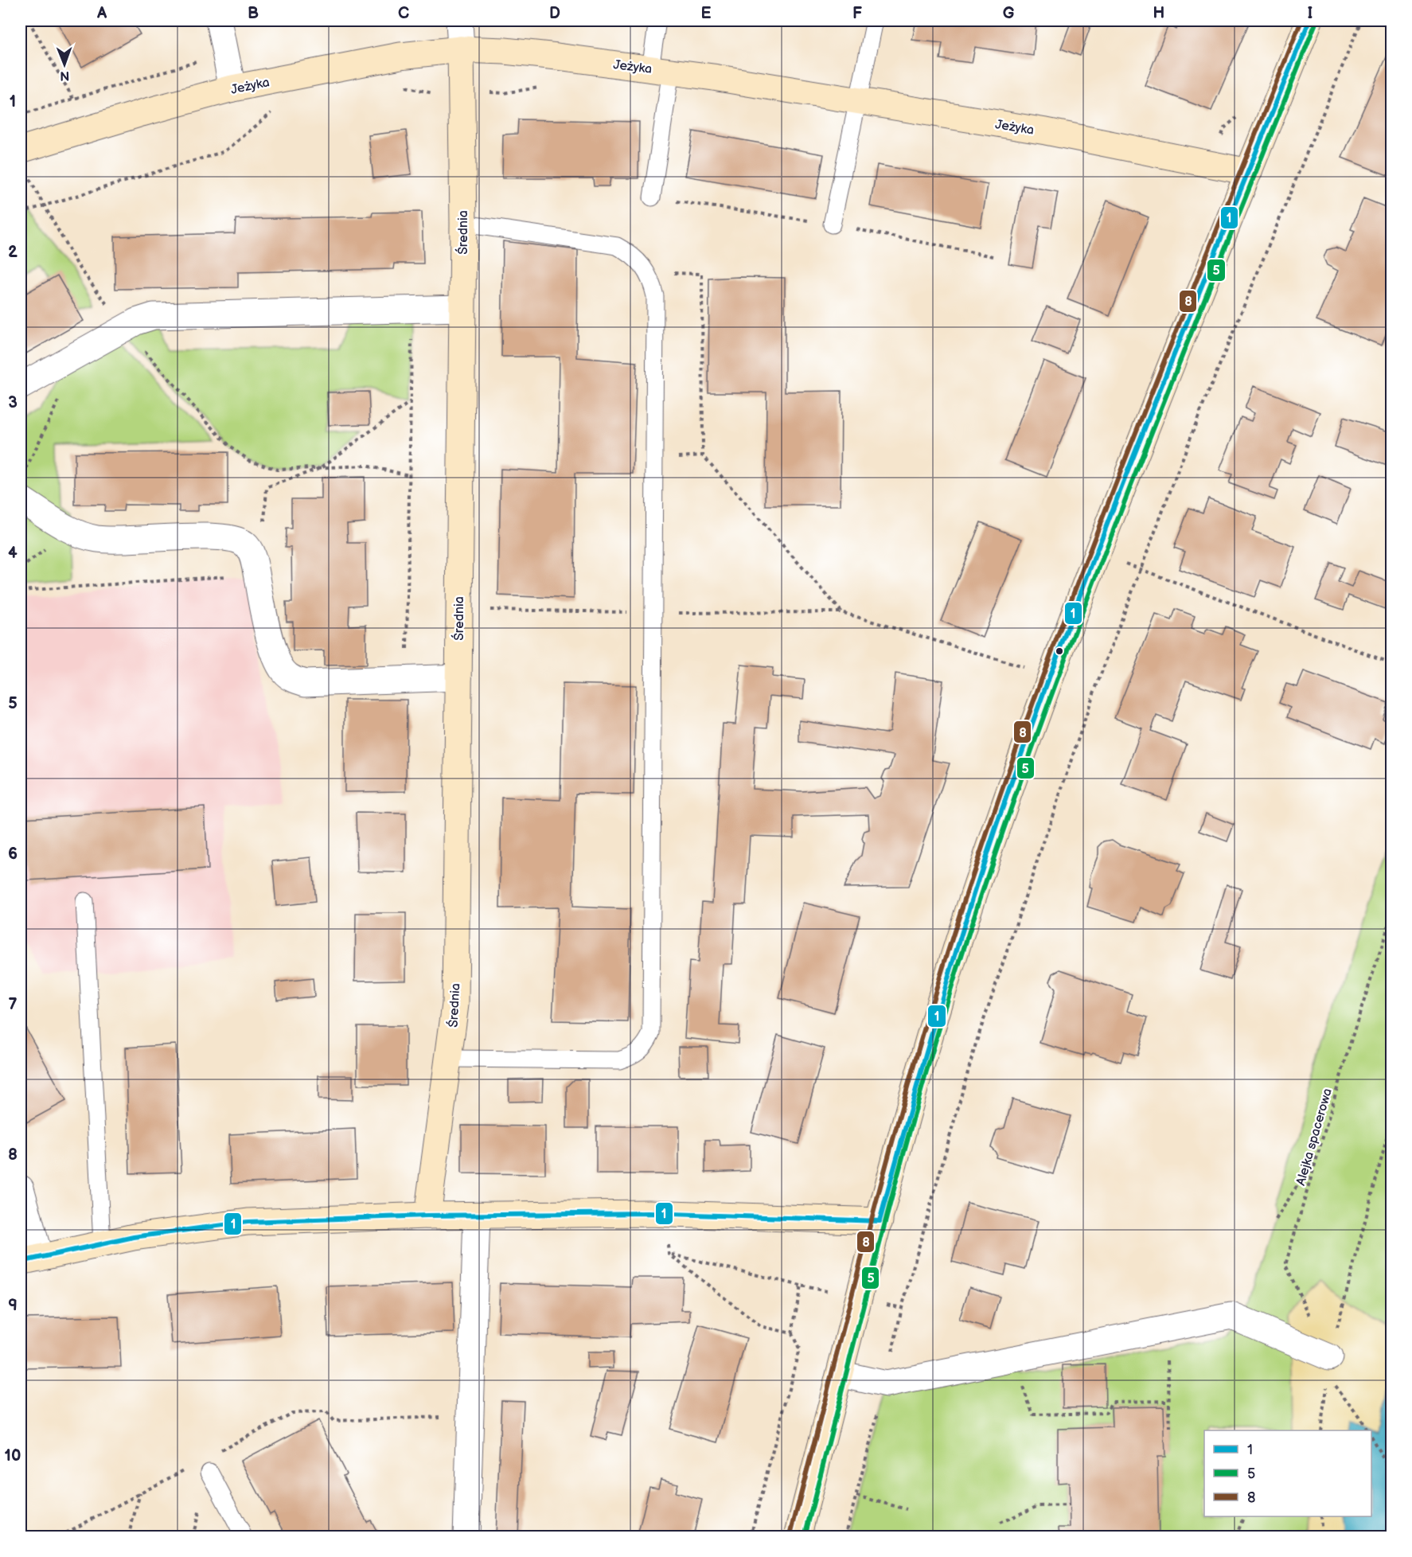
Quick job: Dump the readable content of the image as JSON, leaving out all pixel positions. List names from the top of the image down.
{
  "streets": {
    "street": ["Jeżyka", "Średnia"],
    "path": ["Alejka spacerowa"]
  },
  "crossings": [
    ["Jeżyka", "Średnia"]
  ],
  "lines": ["transit line 1", "transit line 8", "transit line 5"],
  "legend": ["1", "5", "8"],
  "north": "bottom",
  "grid": {
    "columns": [
      "A",
      "B",
      "C",
      "D",
      "E",
      "F",
      "G",
      "H",
      "I"
    ],
    "rows": [
      "1",
      "2",
      "3",
      "4",
      "5",
      "6",
      "7",
      "8",
      "9",
      "10"
    ]
  }
}
